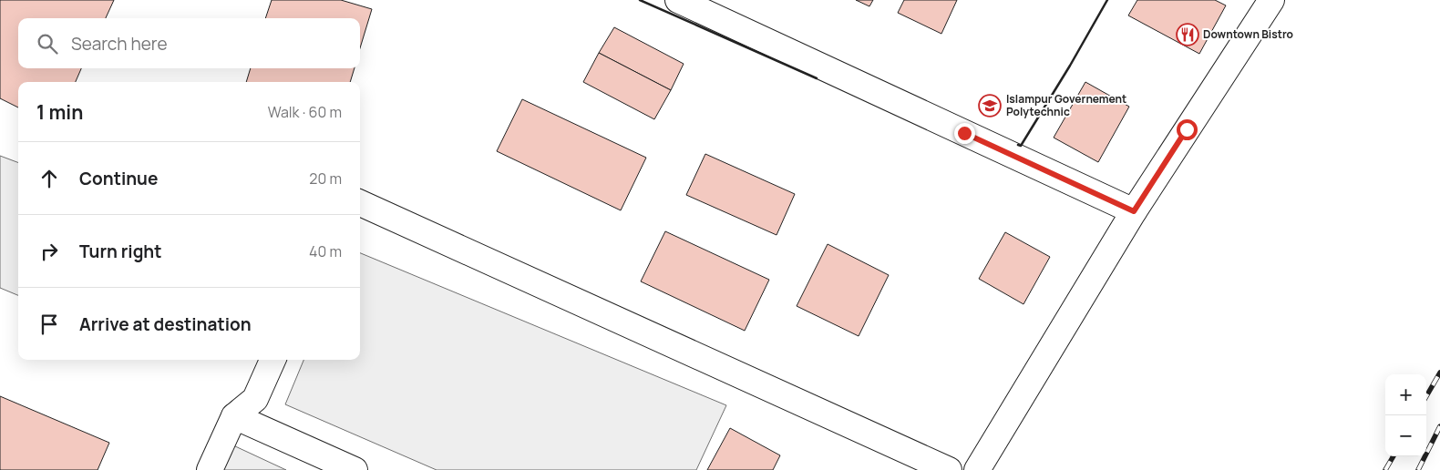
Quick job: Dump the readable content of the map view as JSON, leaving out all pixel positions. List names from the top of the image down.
{
  "places": {
    "restaurant": ["Downtown Bistro"],
    "school or university": ["Islampur Governement Polytechnic"]
  },
  "page": {
    "search": "Search here",
    "heading": ["1 min", "Walk · 60 m"],
    "list": [
      ["Continue", "20 m"],
      ["Turn right", "40 m"],
      "Arrive at destination"
    ],
    "map_buttons": ["+", "−"]
  }
}
